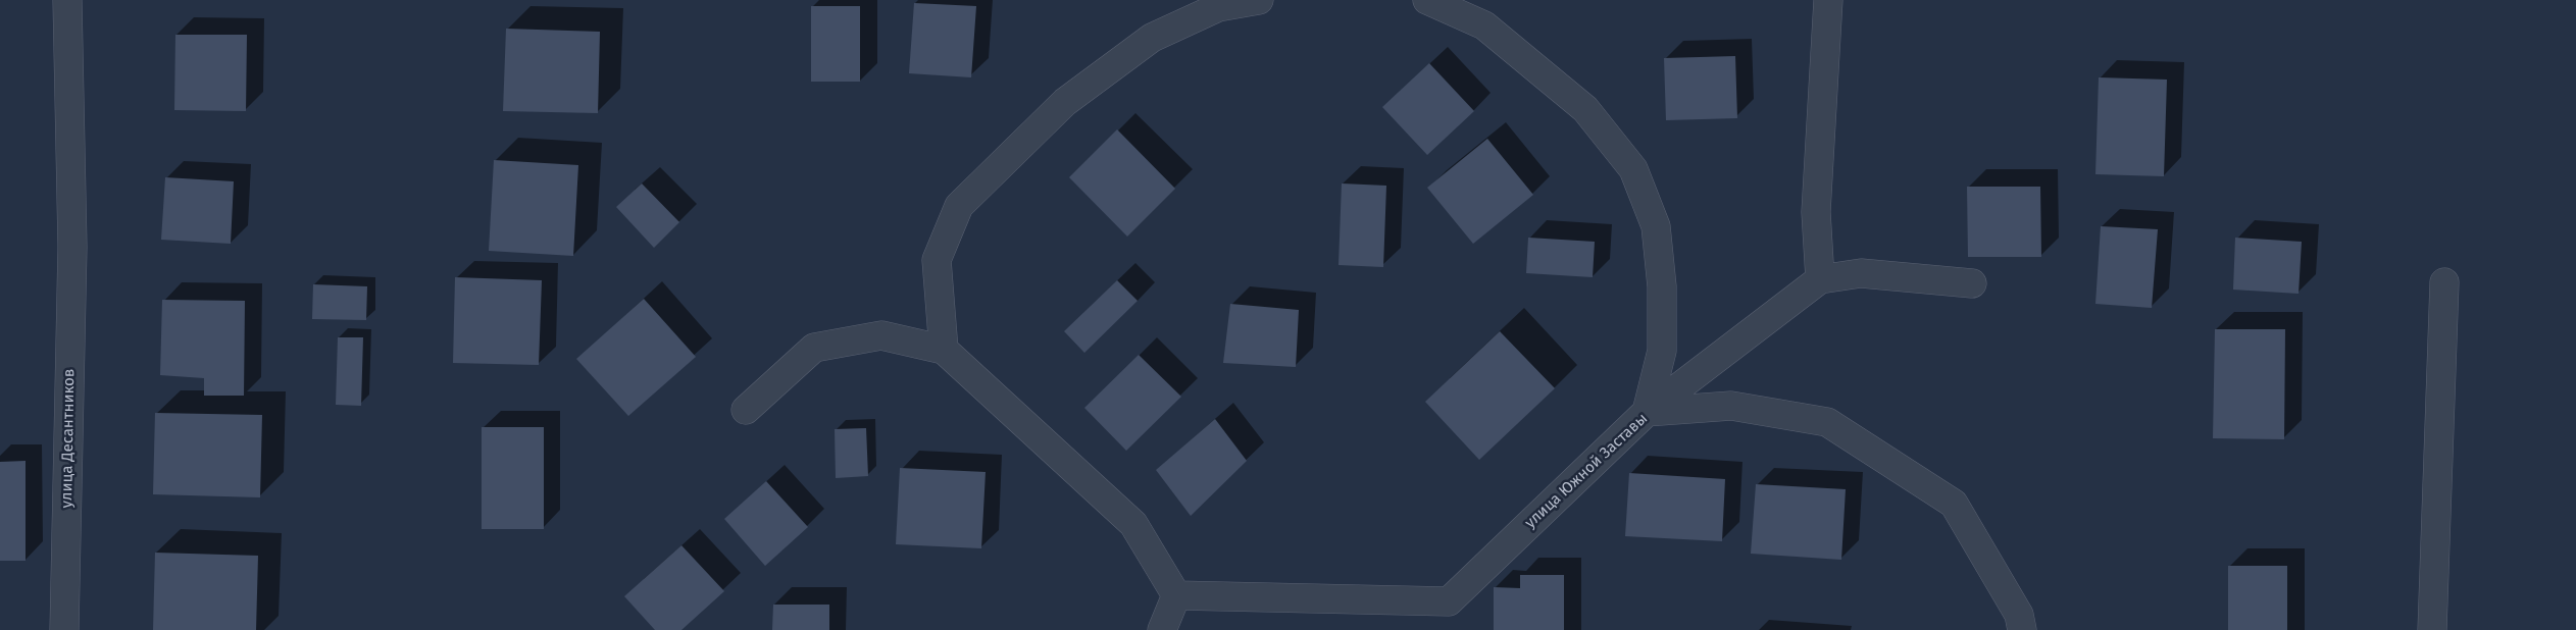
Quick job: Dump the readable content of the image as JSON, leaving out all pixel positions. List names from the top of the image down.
{
  "streets": {
    "street": ["улица Десантников", "улица Южной Заставы"]
  }
}
